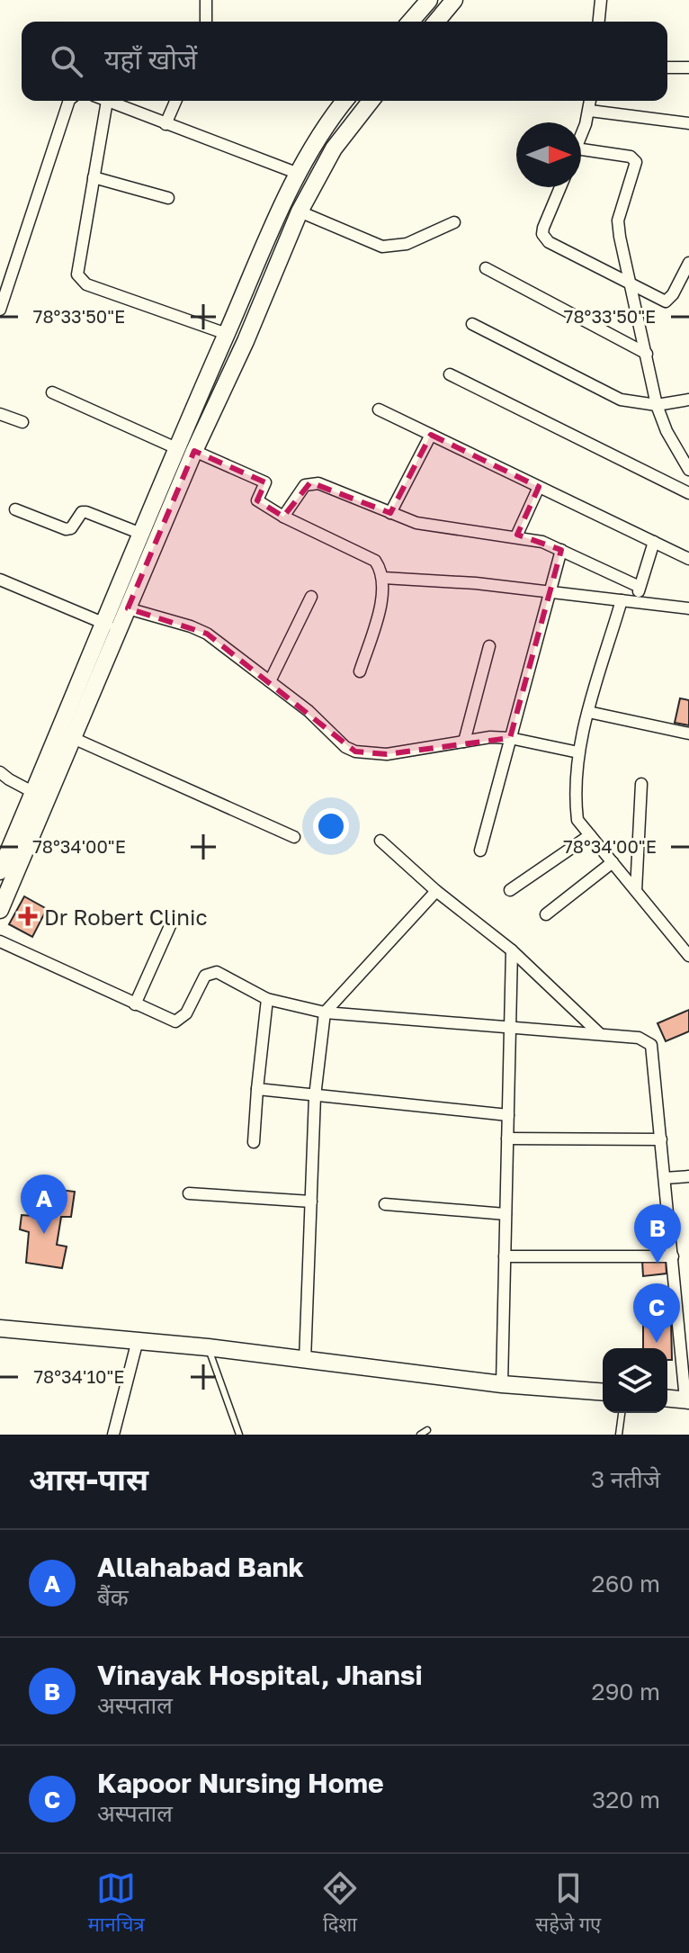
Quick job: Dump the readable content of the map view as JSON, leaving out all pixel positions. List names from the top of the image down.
{
  "places": {
    "health": ["Dr Robert Clinic"]
  },
  "north": "right",
  "page": {
    "search": "यहाँ खोजें",
    "pins": ["A", "B", "C"],
    "heading": ["आस-पास", "3 नतीजे"],
    "list": [
      {
        "mark": "A",
        "name": "Allahabad Bank",
        "note": "बैंक",
        "value": "260 m"
      },
      {
        "mark": "B",
        "name": "Vinayak Hospital, Jhansi",
        "note": "अस्पताल",
        "value": "290 m"
      },
      {
        "mark": "C",
        "name": "Kapoor Nursing Home",
        "note": "अस्पताल",
        "value": "320 m"
      }
    ],
    "nav": ["मानचित्र", "दिशा", "सहेजे गए"]
  },
  "coordinates": ["78°33'50\"E", "78°34'00\"E", "78°34'10\"E"]
}
